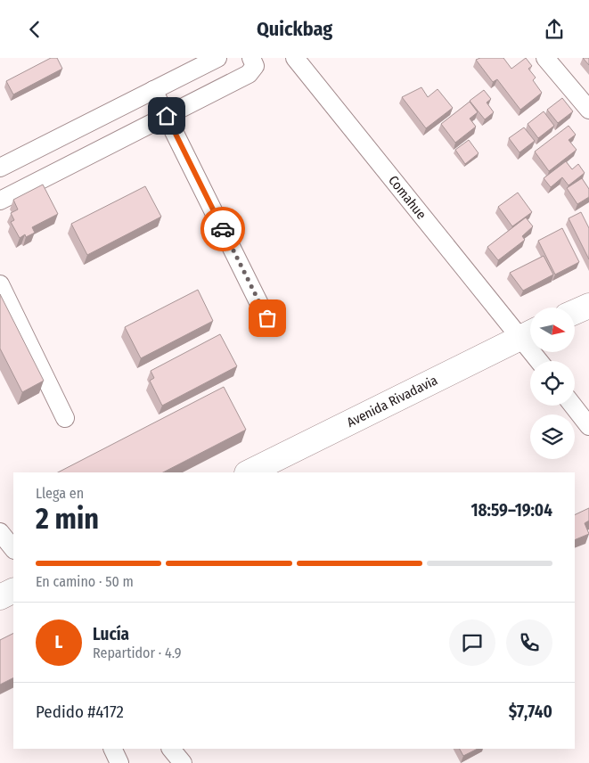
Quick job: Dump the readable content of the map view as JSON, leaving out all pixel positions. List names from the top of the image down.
{
  "streets": {
    "main road": ["Avenida Rivadavia"],
    "street": ["Comahue"]
  },
  "crossings": [
    ["Comahue", "Avenida Rivadavia"]
  ],
  "north": "right",
  "page": {
    "header": "Quickbag",
    "heading": ["2 min", "Llega en", "18:59–19:04"],
    "panel": [
      "Lucía",
      "Repartidor · 4.9",
      "Pedido #4172",
      "$7,740"
    ],
    "bar": "En camino · 50 m",
    "round": "L"
  }
}
